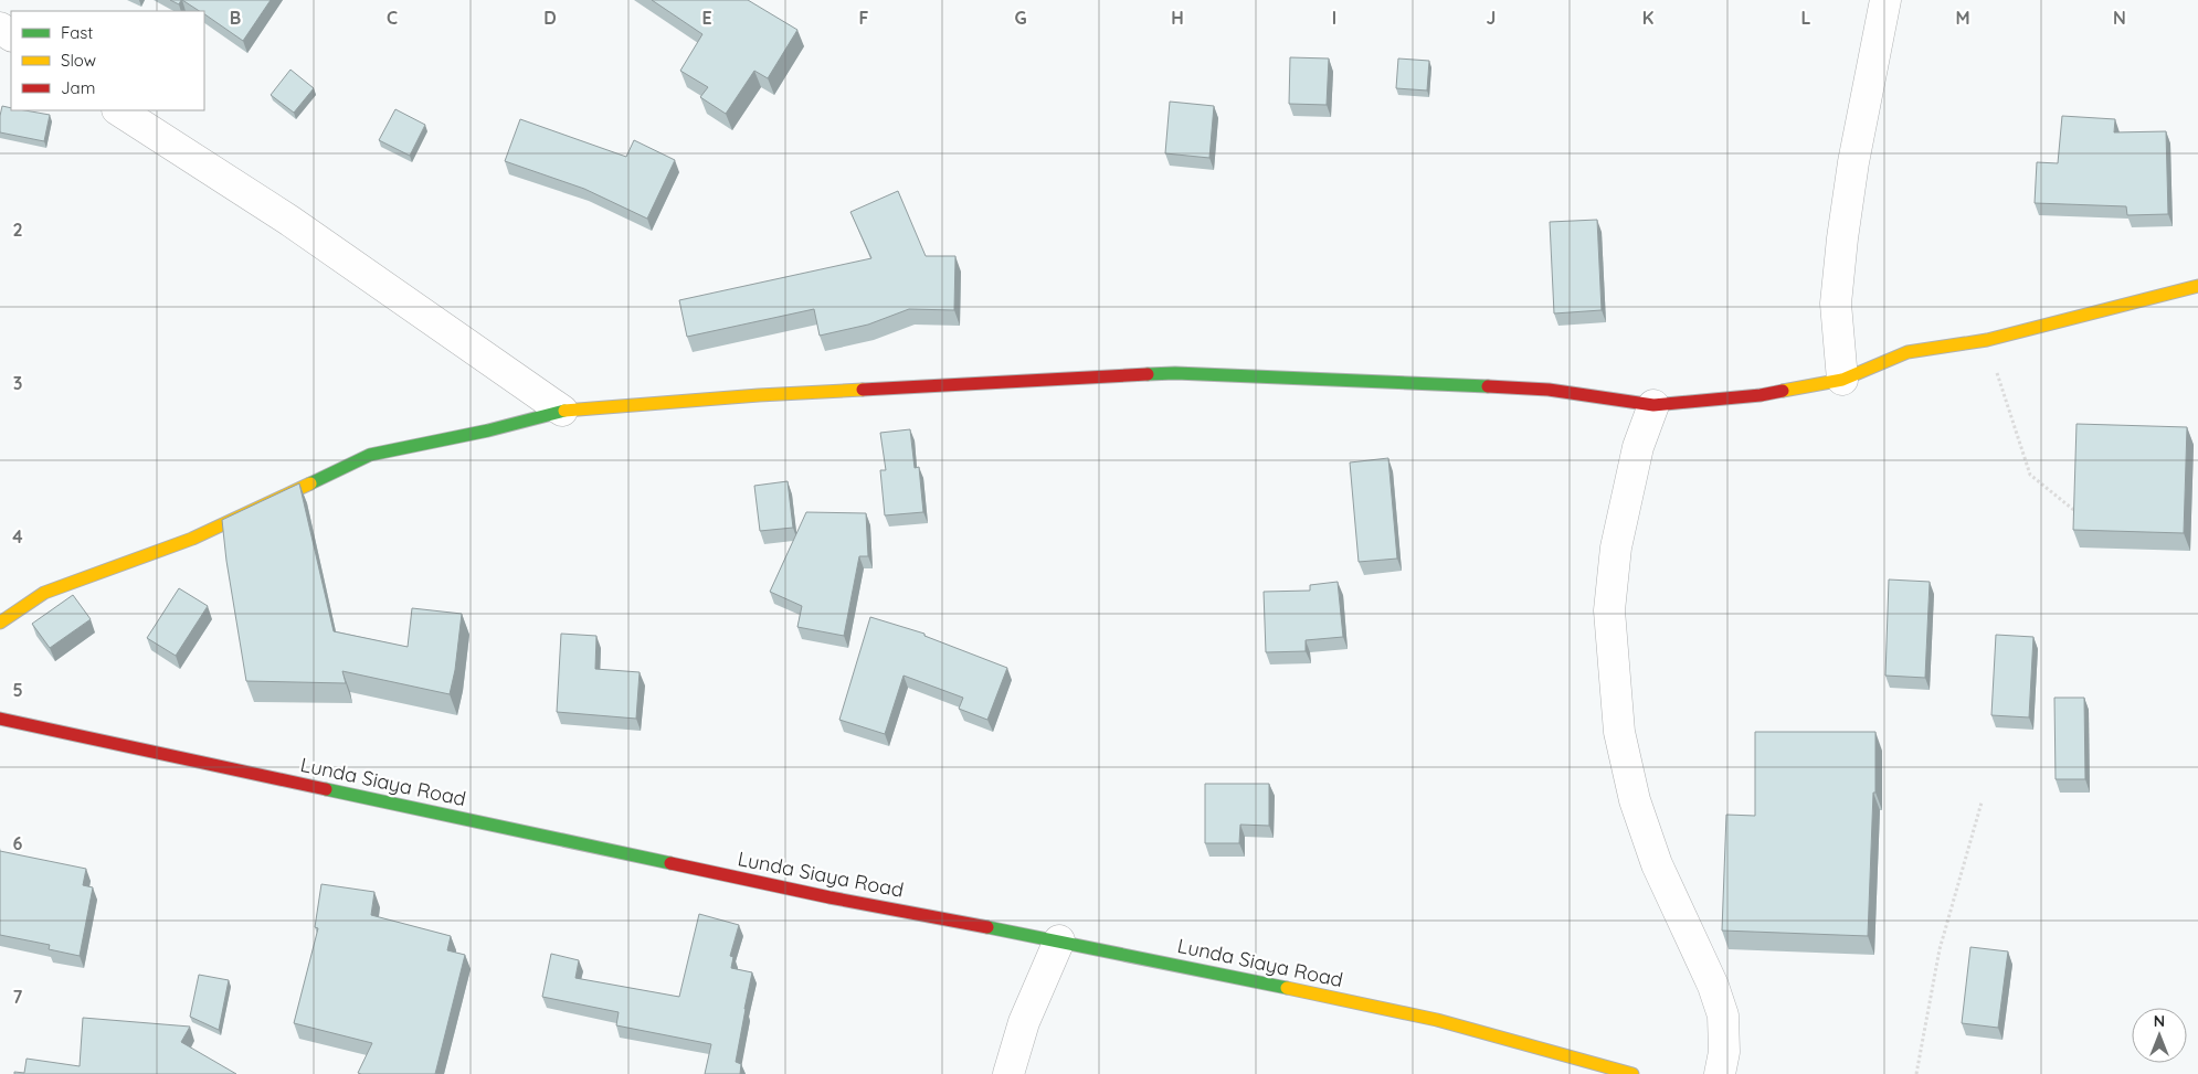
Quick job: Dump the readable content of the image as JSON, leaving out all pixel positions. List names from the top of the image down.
{
  "streets": {
    "street": ["Lunda Siaya Road"]
  },
  "legend": ["Fast", "Slow", "Jam"],
  "north": "top",
  "grid": {
    "columns": [
      "B",
      "C",
      "D",
      "E",
      "F",
      "G",
      "H",
      "I",
      "J",
      "K",
      "L",
      "M",
      "N"
    ],
    "rows": [
      "2",
      "3",
      "4",
      "5",
      "6",
      "7"
    ]
  }
}
